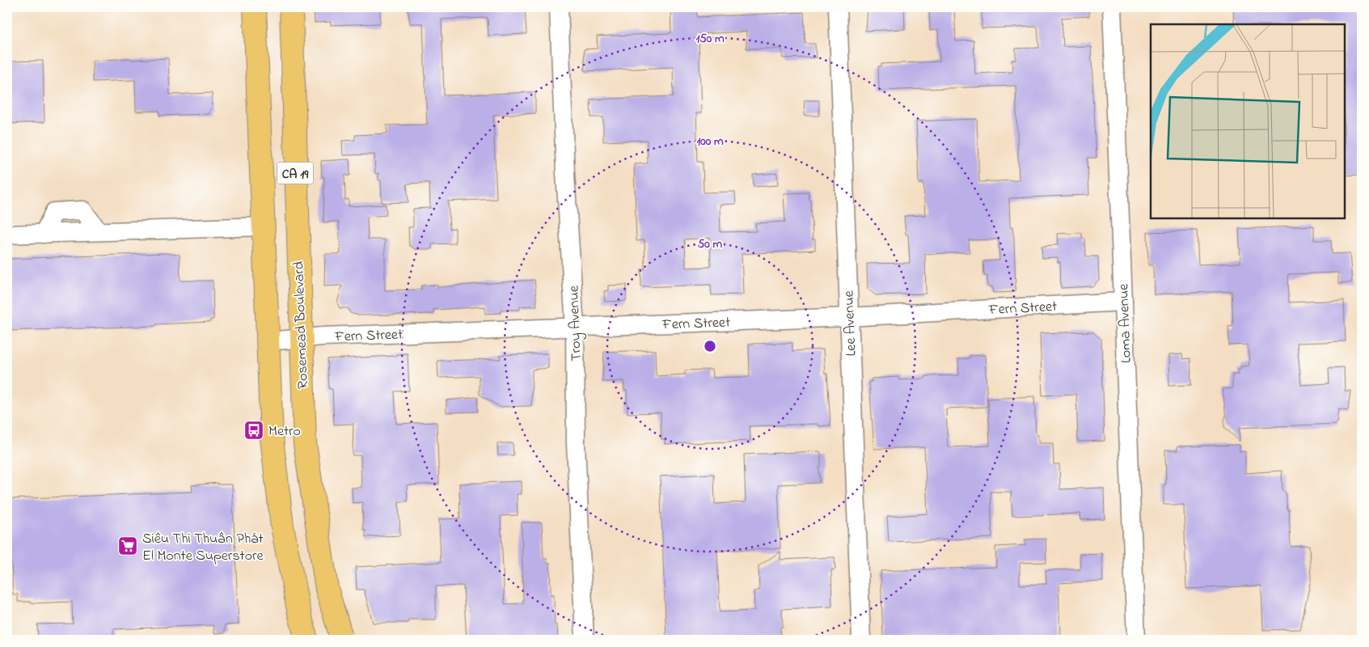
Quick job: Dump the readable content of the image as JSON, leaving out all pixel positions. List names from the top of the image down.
{
  "streets": {
    "main road": ["CA 19", "Rosemead Boulevard"],
    "street": [
      "Fern Street",
      "Troy Avenue",
      "Lee Avenue",
      "Loma Avenue"
    ]
  },
  "crossings": [
    ["CA 19", "Fern Street"],
    ["Fern Street", "Troy Avenue"],
    ["Fern Street", "Lee Avenue"],
    ["Fern Street", "Loma Avenue"],
    ["Fern Street", "Rosemead Boulevard"]
  ],
  "places": {
    "bus stop": ["Metro"],
    "supermarket": ["Siêu Thi Thuân Phát El Monte Superstore"]
  },
  "rings": ["150 m", "100 m", "50 m"]
}
